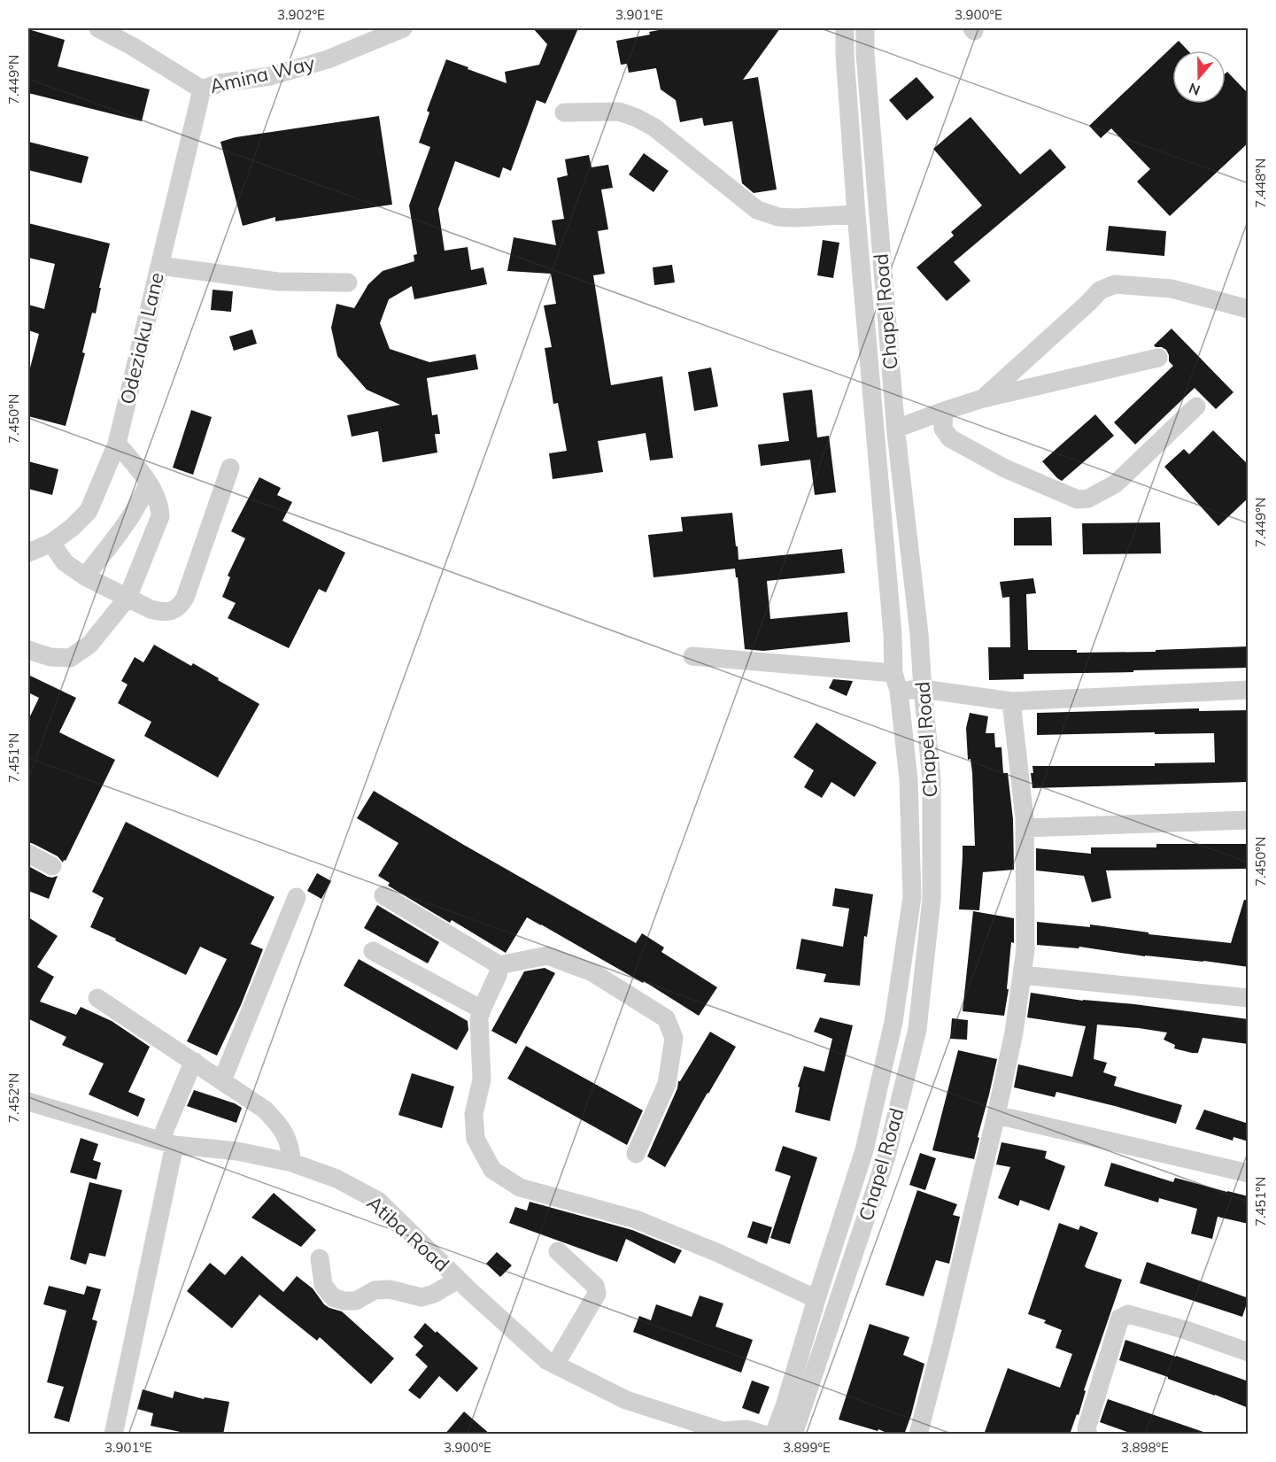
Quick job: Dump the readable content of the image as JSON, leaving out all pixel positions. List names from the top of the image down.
{
  "streets": {
    "street": [
      "Amina Way",
      "Chapel Road",
      "Odeziaku Lane",
      "Atiba Road"
    ]
  },
  "crossings": [
    ["Amina Way", "Odeziaku Lane"],
    ["Chapel Road", "Atiba Road"]
  ],
  "north": "bottom",
  "coordinates": [
    "3.902°E",
    "3.901°E",
    "3.900°E",
    "7.449°N",
    "7.448°N",
    "7.450°N",
    "7.451°N",
    "7.452°N",
    "3.899°E",
    "3.898°E"
  ]
}
